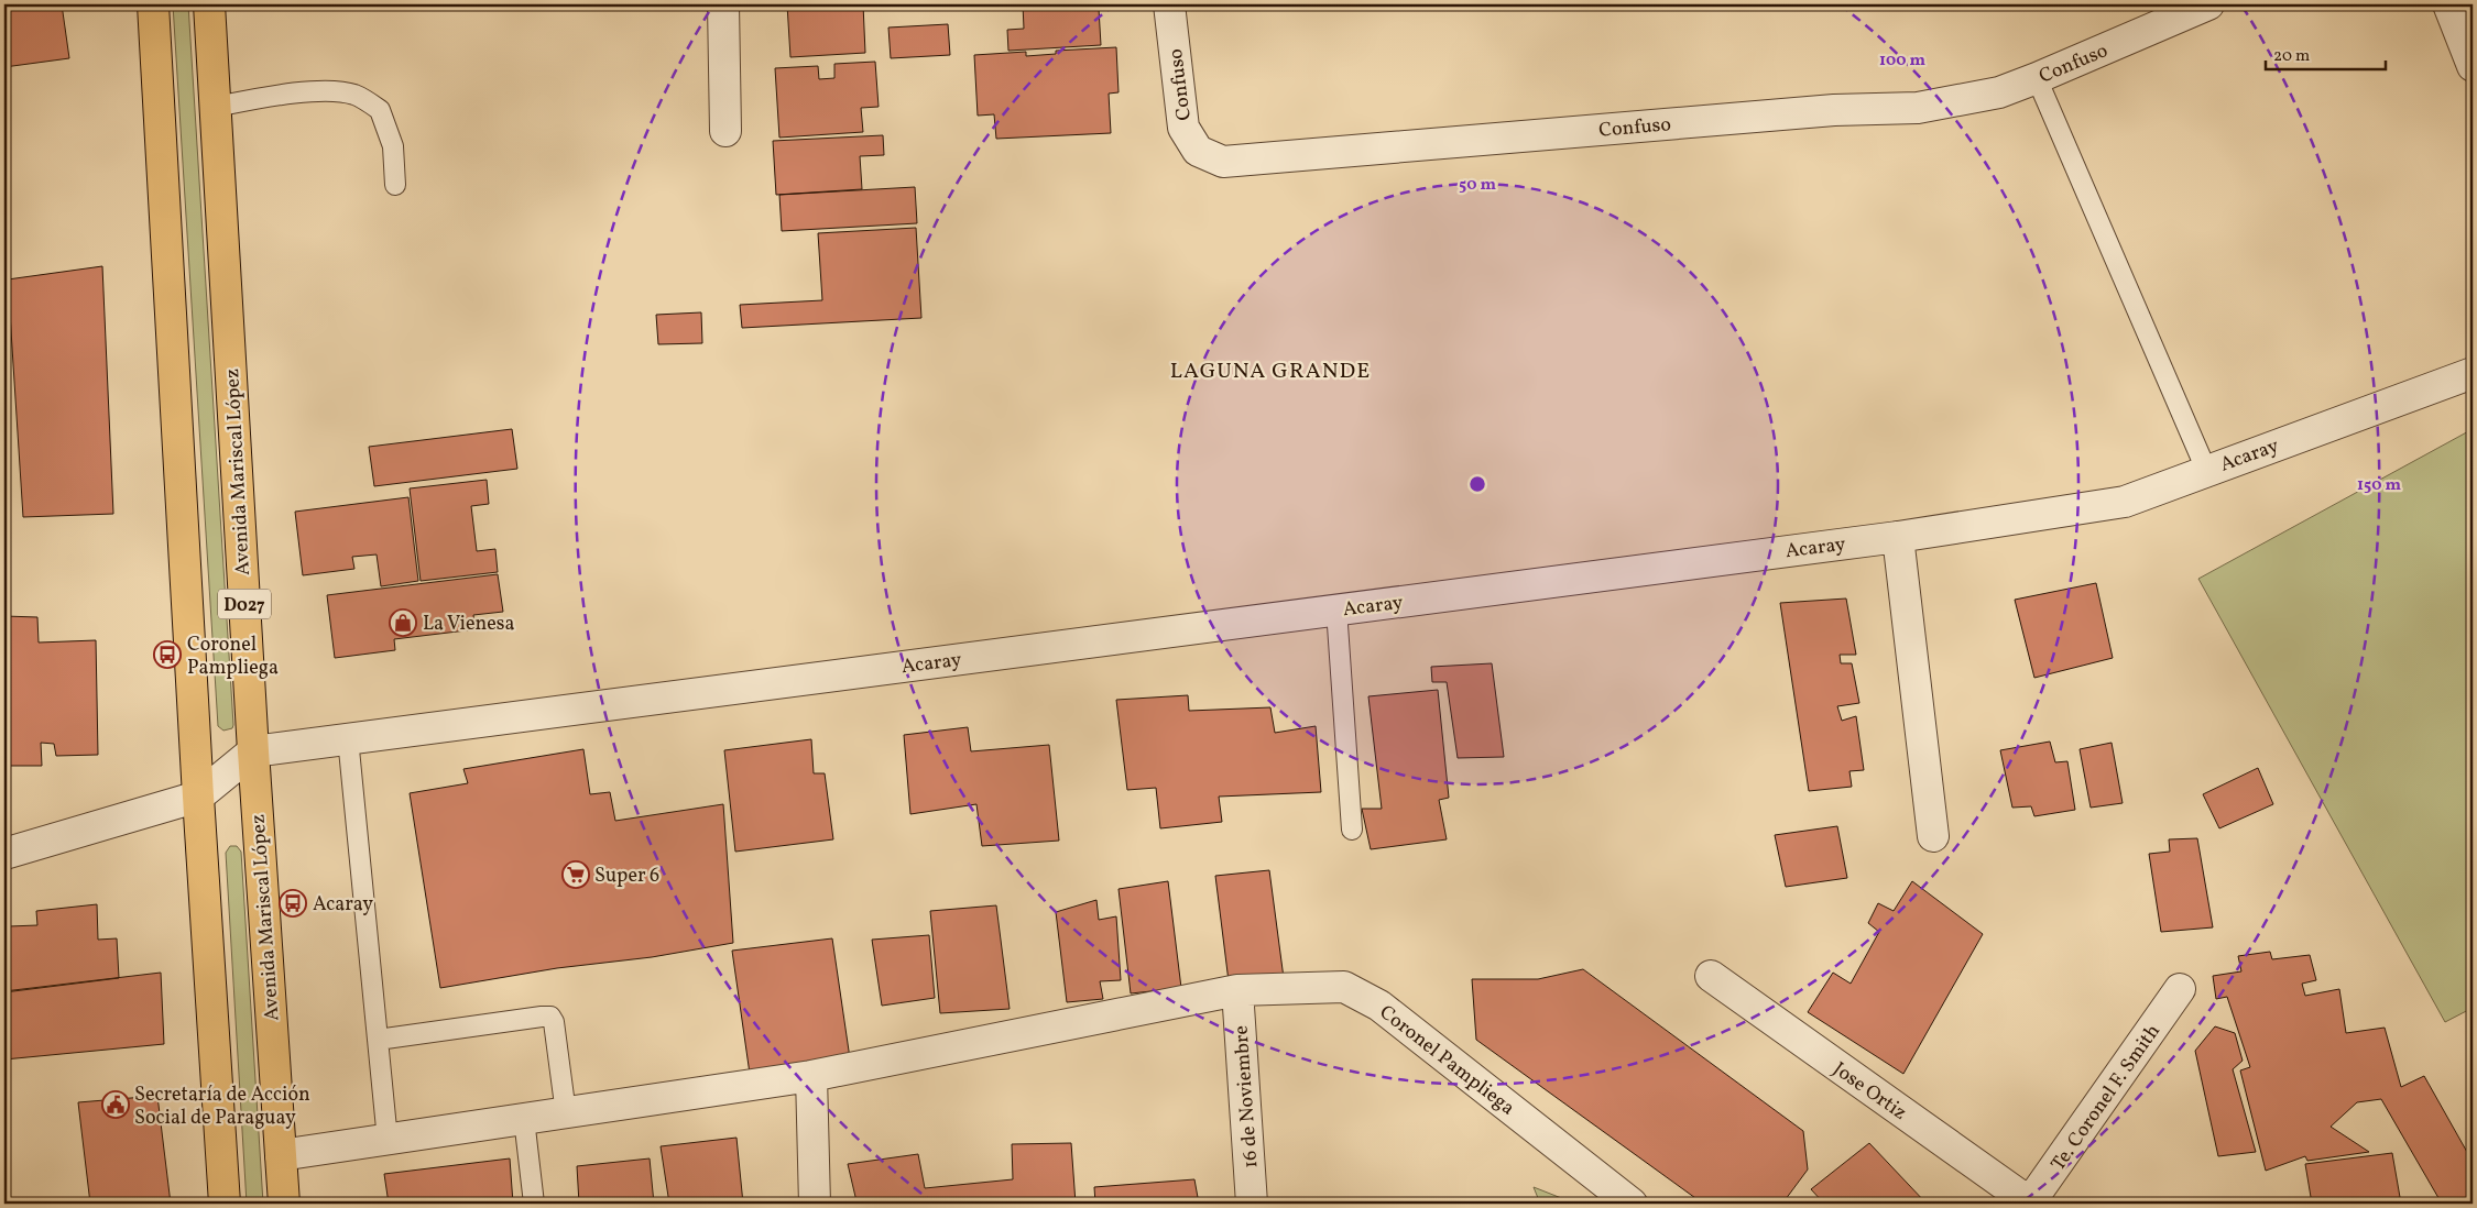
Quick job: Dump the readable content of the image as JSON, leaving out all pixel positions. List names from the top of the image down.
{
  "streets": {
    "highway": ["Avenida Mariscal López", "D027"],
    "street": [
      "Confuso",
      "Acaray",
      "Coronel Pampliega",
      "Jose Ortiz",
      "16 de Noviembre",
      "Te. Coronel F. Smith"
    ]
  },
  "crossings": [
    ["Acaray", "Avenida Mariscal López"],
    ["Avenida Mariscal López", "Coronel Pampliega"],
    ["Coronel Pampliega", "16 de Noviembre"],
    ["Jose Ortiz", "Te. Coronel F. Smith"]
  ],
  "districts": ["LAGUNA GRANDE"],
  "places": {
    "shop": ["La Vienesa"],
    "bus stop": ["Coronel Pampliega", "Acaray"],
    "supermarket": ["Super 6"],
    "public building": ["Secretaría de Acción Social de Paraguay"]
  },
  "scale_bar": "20 m",
  "rings": ["100 m", "50 m", "150 m"]
}
